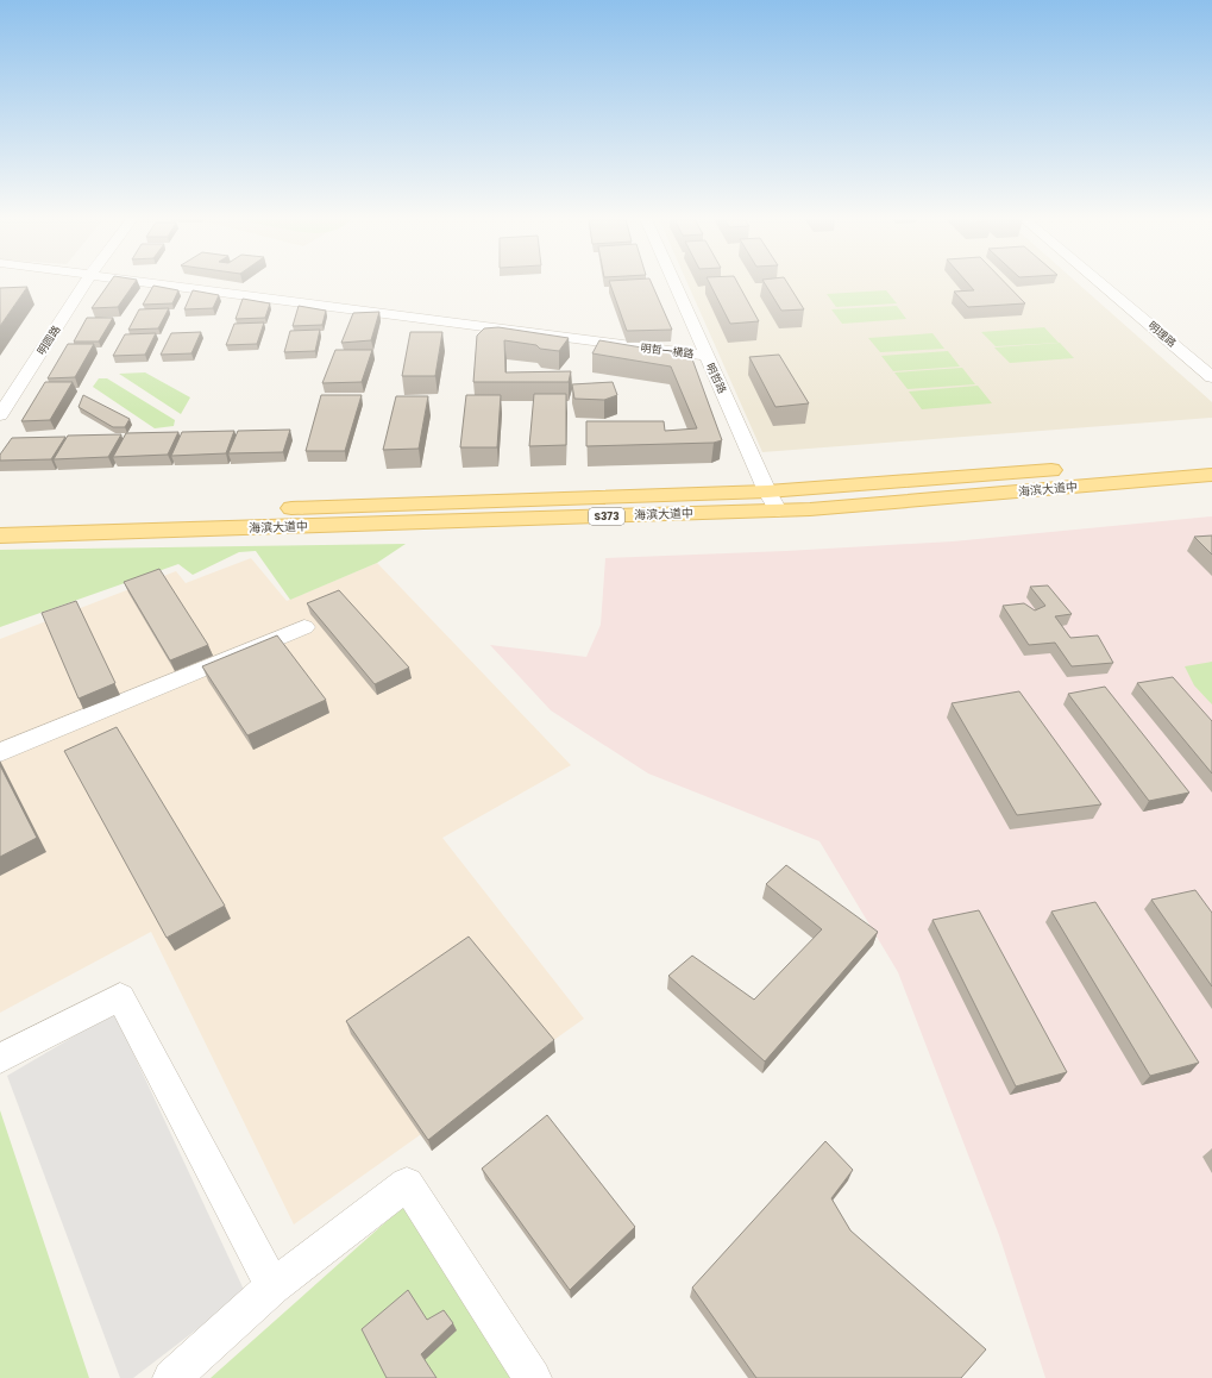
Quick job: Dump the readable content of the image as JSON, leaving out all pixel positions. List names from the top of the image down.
{
  "streets": {
    "main road": ["海滨大道中", "S373"],
    "street": [
      "明理路",
      "明圆路",
      "明哲一横路",
      "明哲路"
    ]
  },
  "crossings": [
    ["明哲一横路", "明哲路"],
    ["明哲路", "海滨大道中"]
  ]
}
